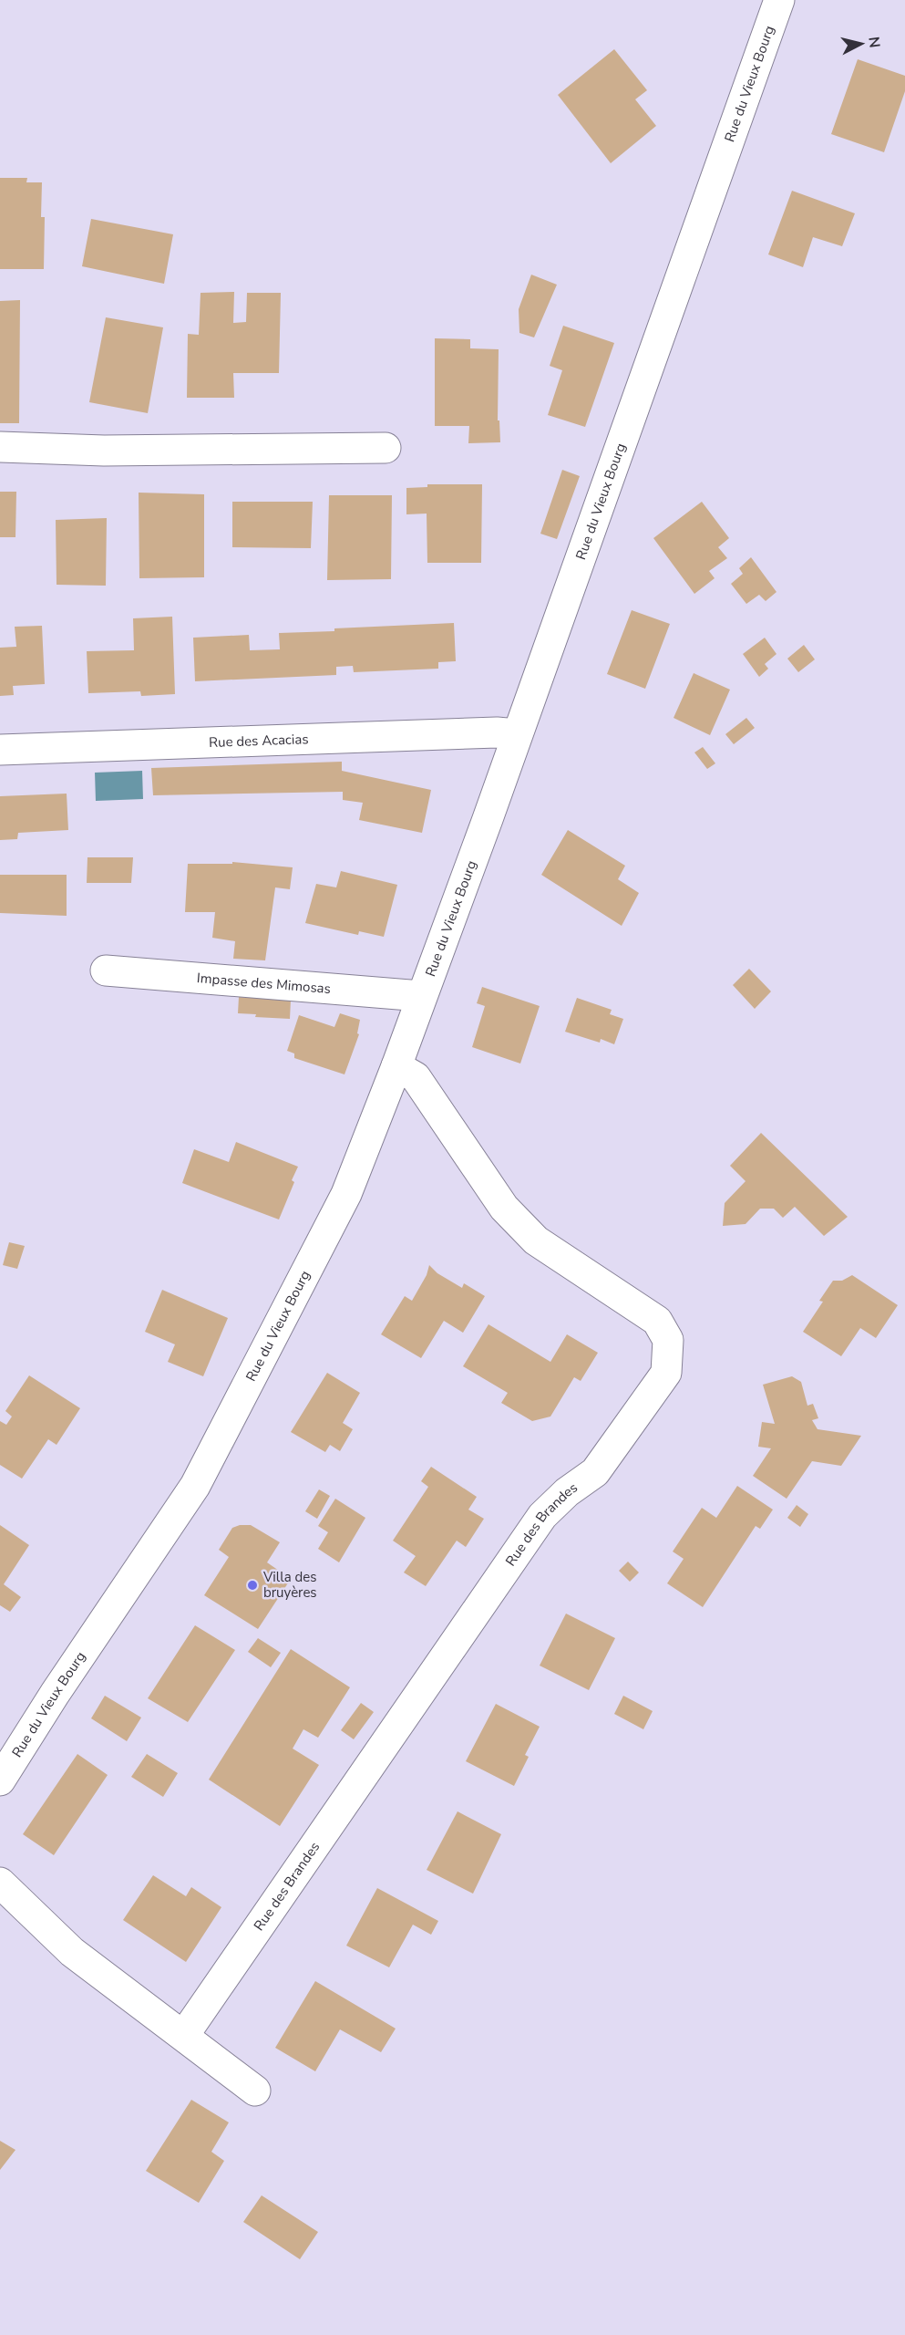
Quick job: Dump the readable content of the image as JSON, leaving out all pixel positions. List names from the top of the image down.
{
  "streets": {
    "street": [
      "Rue du Vieux Bourg",
      "Rue des Acacias",
      "Impasse des Mimosas",
      "Rue des Brandes"
    ]
  },
  "crossings": [
    ["Rue du Vieux Bourg", "Rue des Acacias"],
    ["Rue du Vieux Bourg", "Impasse des Mimosas"],
    ["Rue du Vieux Bourg", "Rue des Brandes"]
  ],
  "places": ["Villa des bruyères"],
  "north": "right"
}
